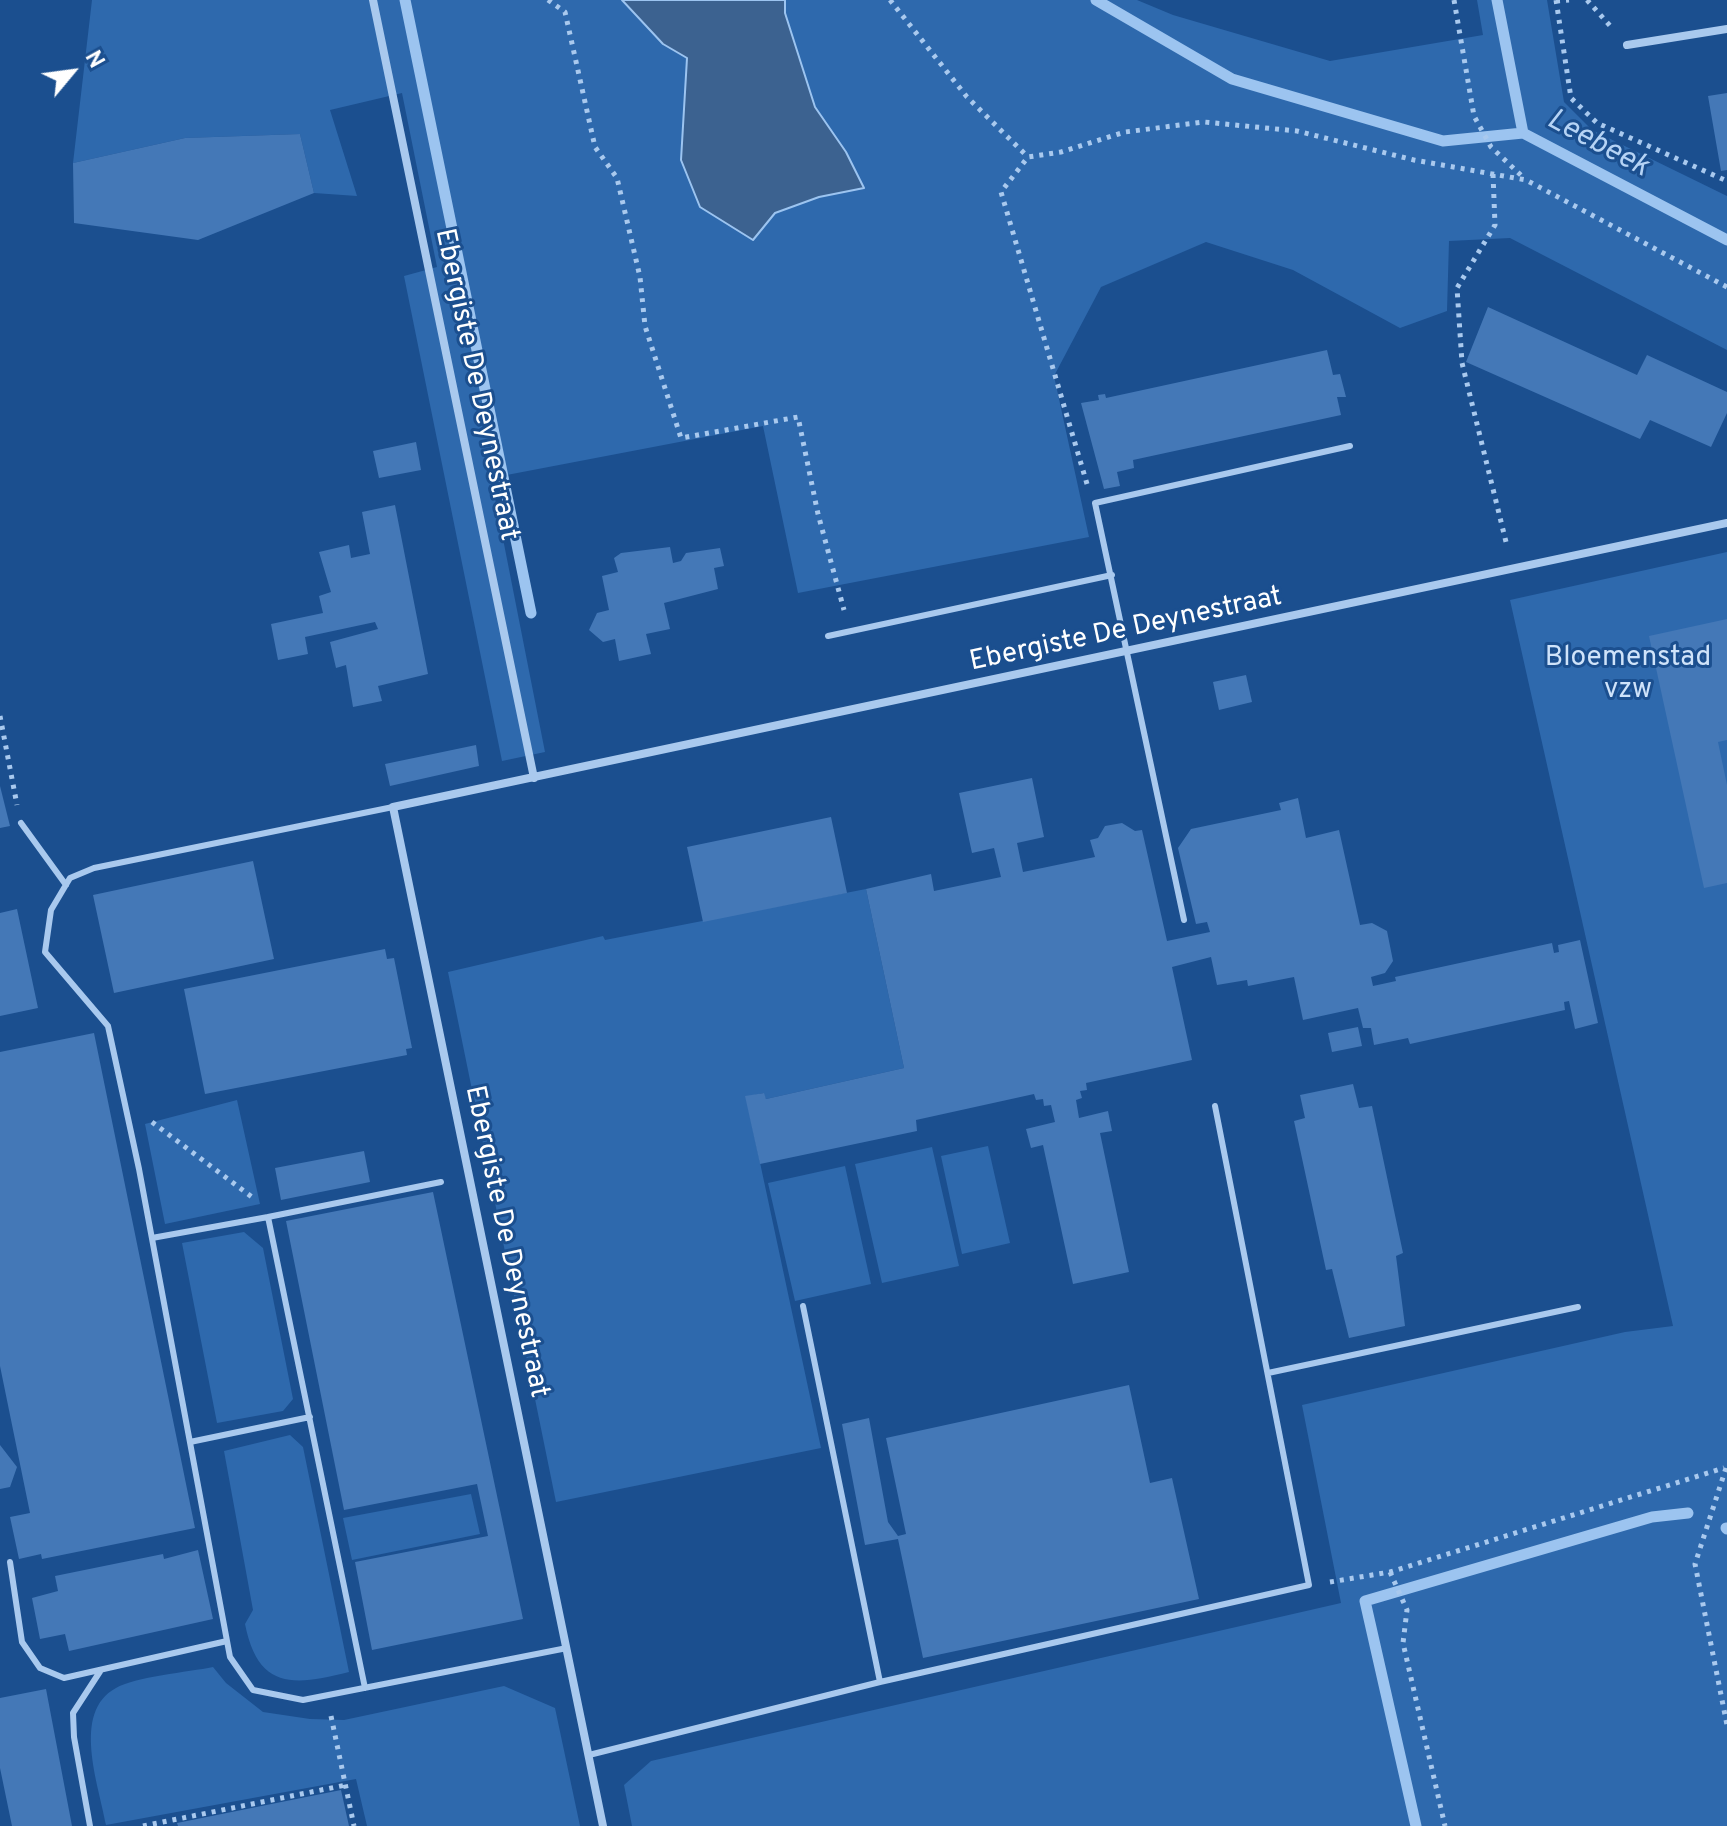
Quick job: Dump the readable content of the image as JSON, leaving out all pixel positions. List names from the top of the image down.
{
  "streets": {
    "street": ["Ebergiste De Deynestraat"]
  },
  "water": ["Leebeek"],
  "parks": ["Bloemenstad vzw"],
  "north": "top right"
}
